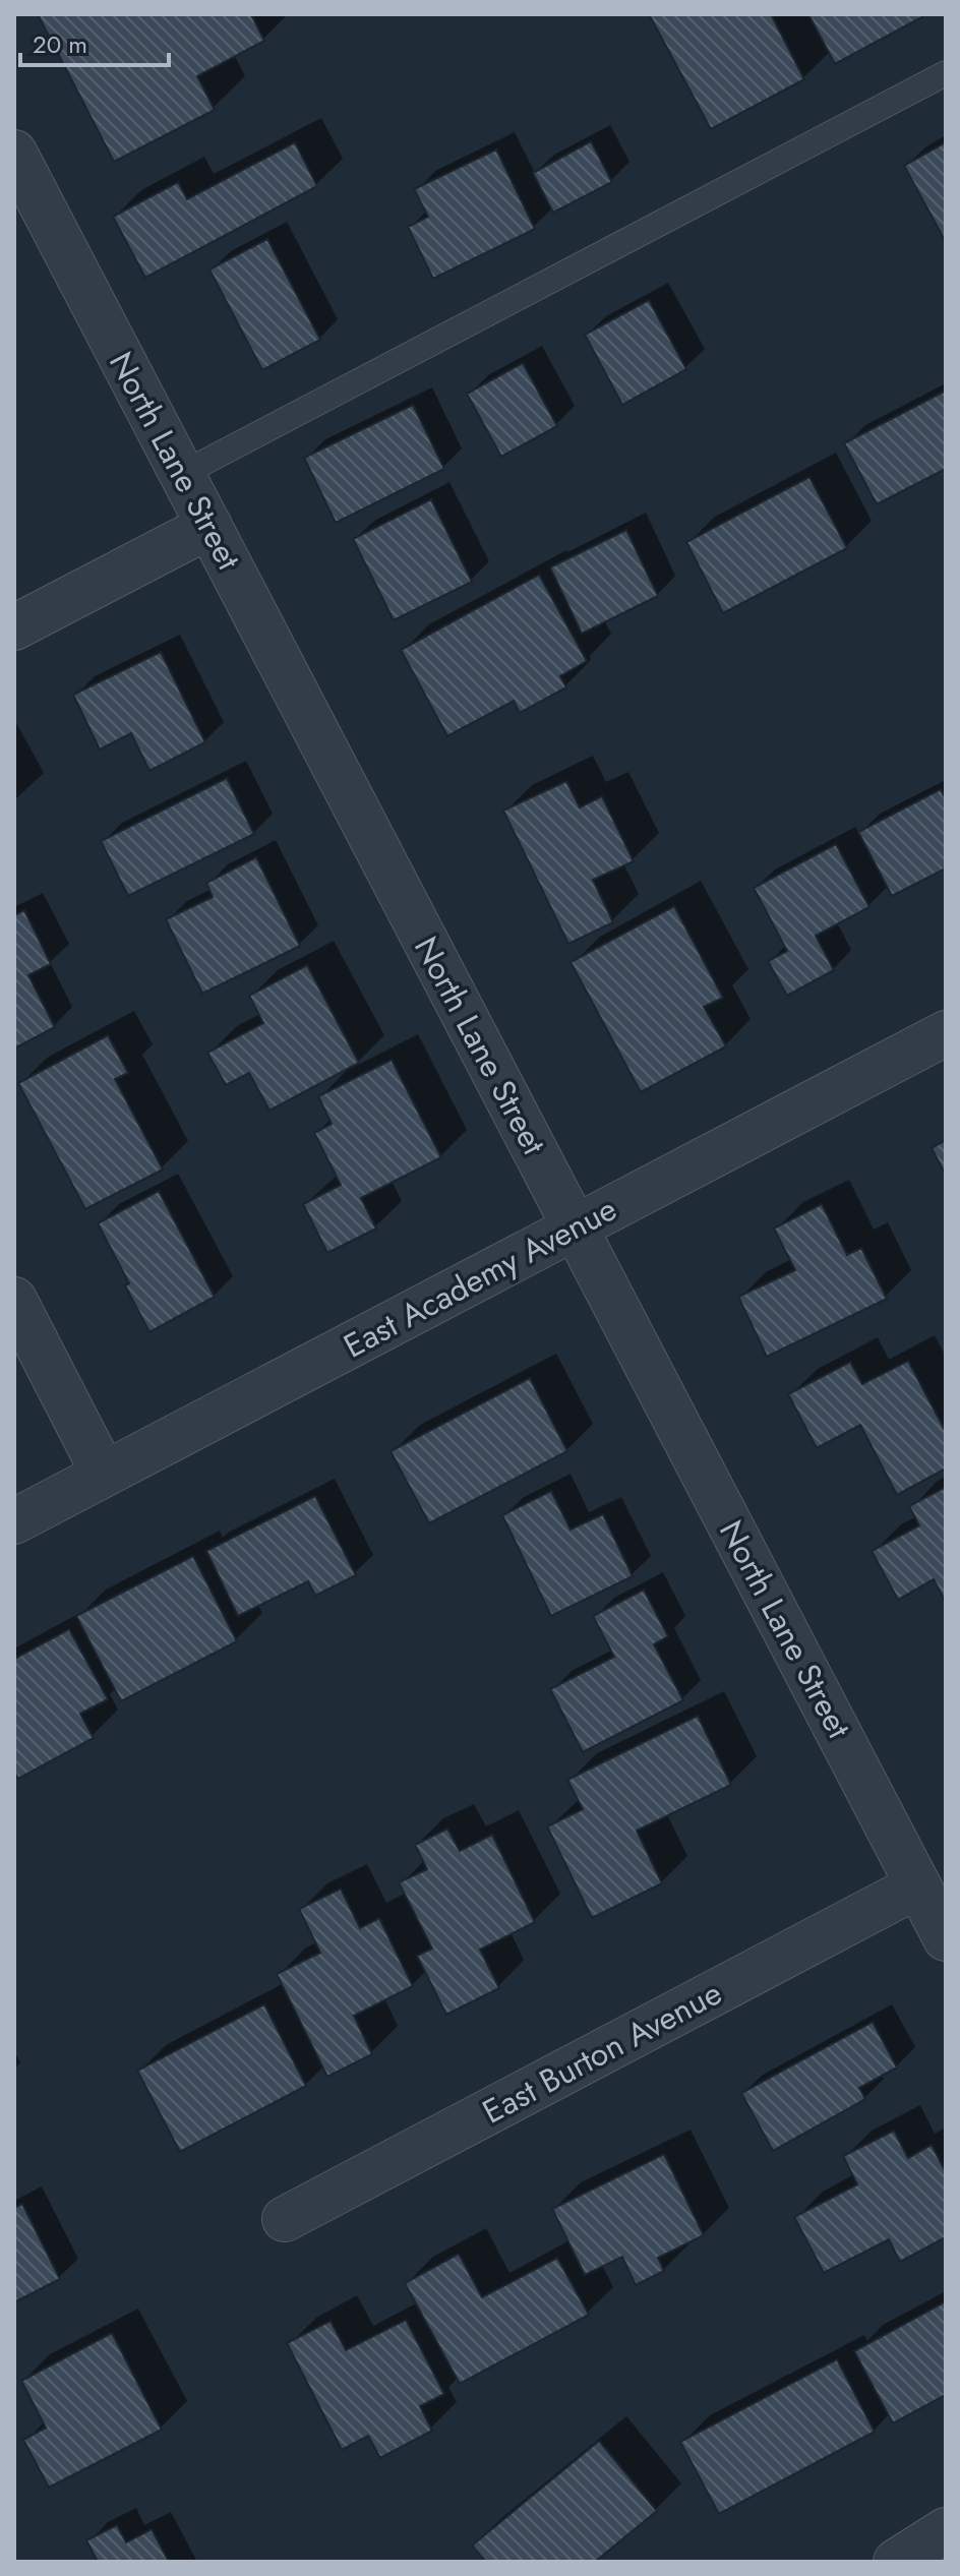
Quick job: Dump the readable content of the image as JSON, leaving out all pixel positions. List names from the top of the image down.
{
  "streets": {
    "street": ["North Lane Street", "East Academy Avenue", "East Burton Avenue"]
  },
  "crossings": [
    ["North Lane Street", "East Academy Avenue"],
    ["North Lane Street", "East Burton Avenue"]
  ],
  "scale_bar": "20 m"
}
